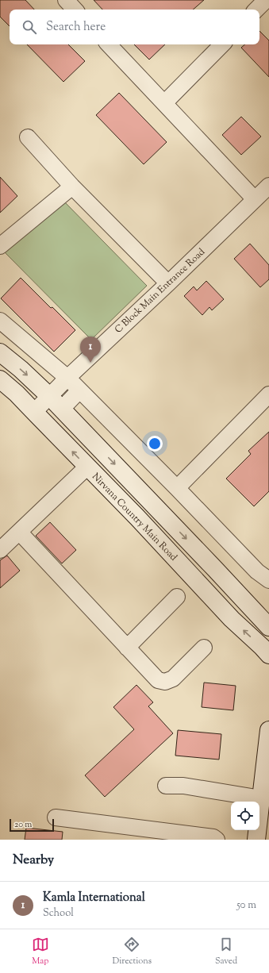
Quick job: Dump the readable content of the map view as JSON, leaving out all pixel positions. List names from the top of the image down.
{
  "streets": {
    "street": ["C Block Main Entrance Road", "Nirvana Country Main Road"]
  },
  "crossings": [
    ["C Block Main Entrance Road", "Nirvana Country Main Road"]
  ],
  "scale_bar": "20 m",
  "page": {
    "search": "Search here",
    "pins": "1",
    "scale": "20 m",
    "heading": "Nearby",
    "list": [
      {
        "mark": "1",
        "name": "Kamla International",
        "note": "School",
        "value": "50 m"
      }
    ],
    "nav": ["Map", "Directions", "Saved"]
  }
}
